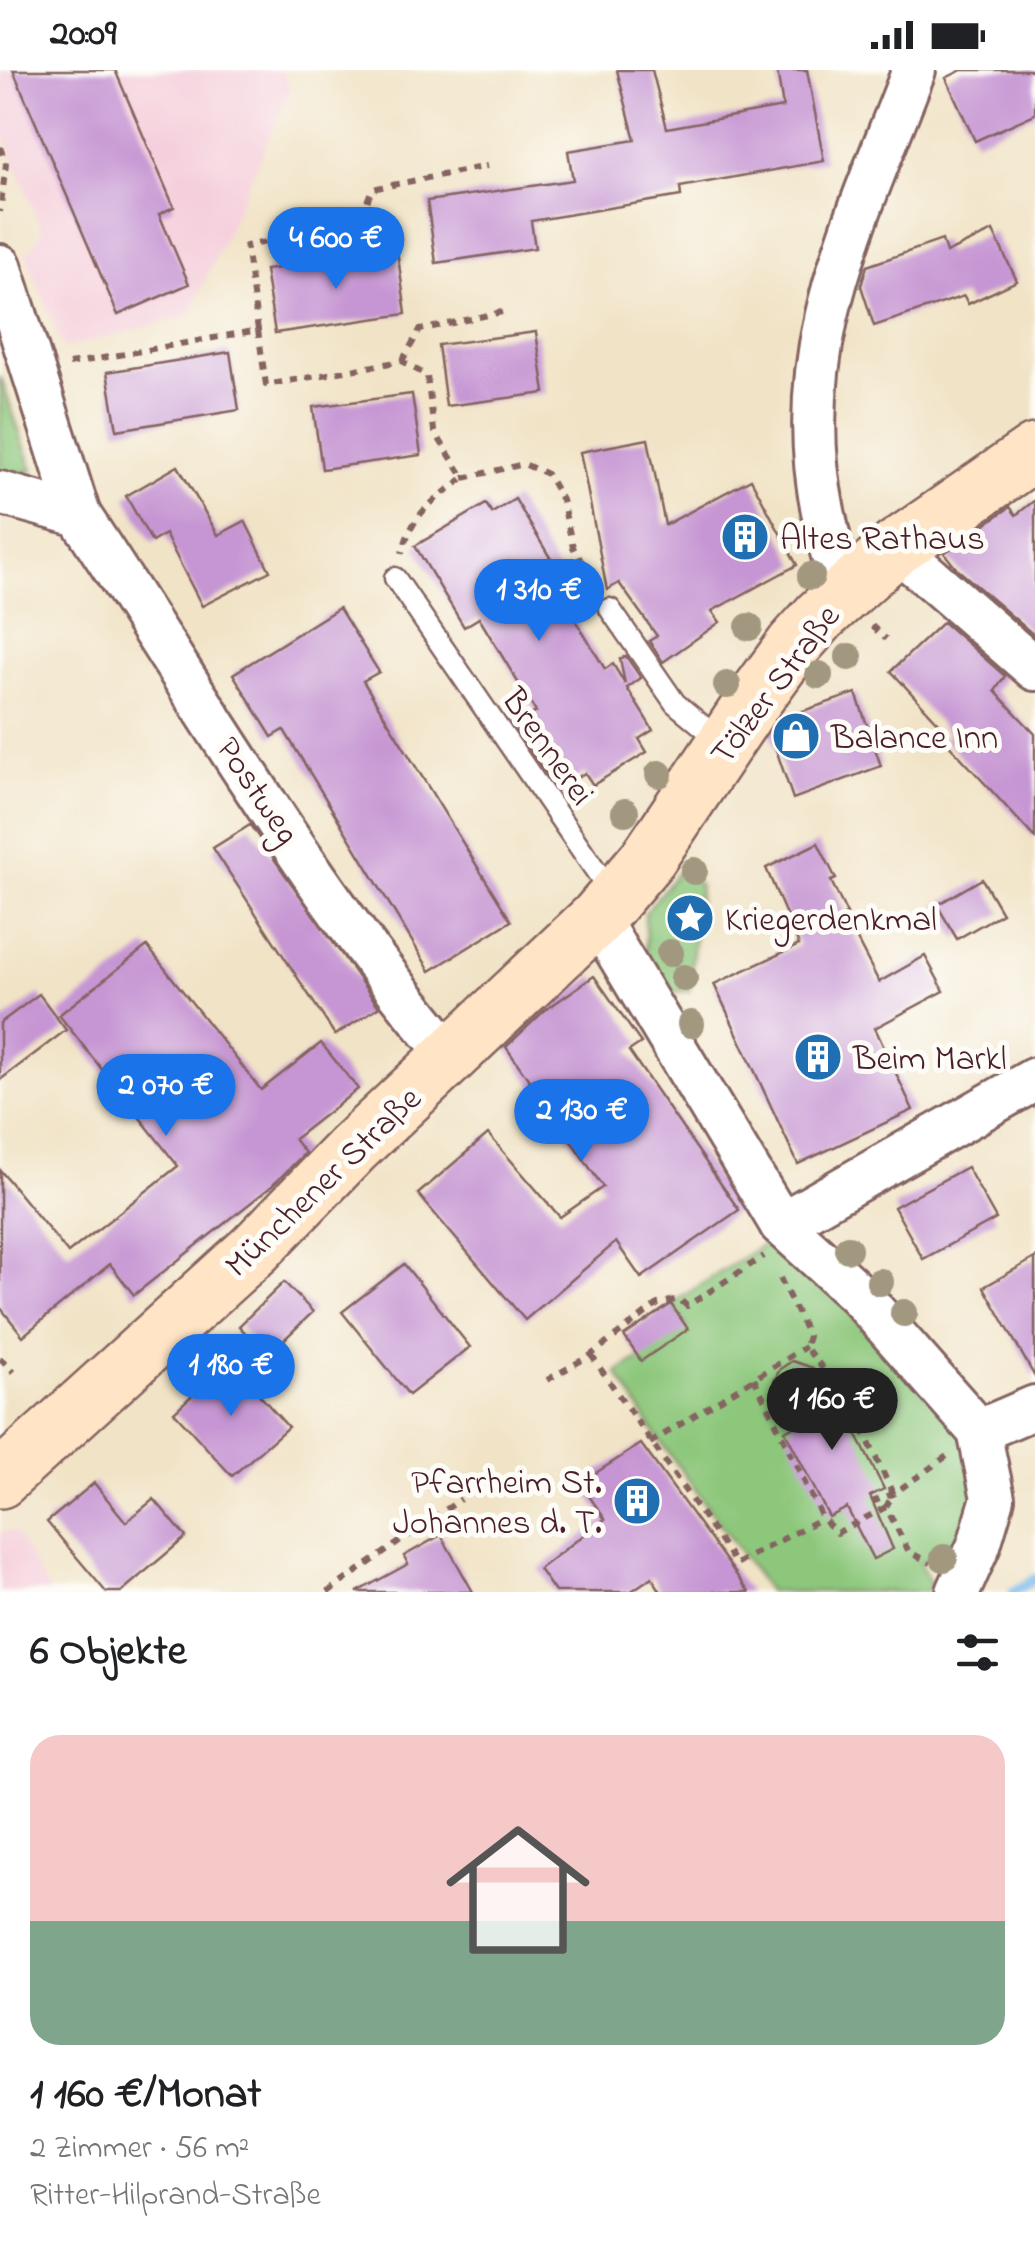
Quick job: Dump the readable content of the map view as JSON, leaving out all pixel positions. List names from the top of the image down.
{
  "streets": {
    "main road": ["Tölzer Straße", "Münchener Straße"],
    "street": ["Postweg"],
    "lane": ["Brennerei"]
  },
  "crossings": [
    ["Tölzer Straße", "Brennerei"],
    ["Tölzer Straße", "Münchener Straße"],
    ["Brennerei", "Münchener Straße"],
    ["Postweg", "Münchener Straße"]
  ],
  "places": {
    "building": ["Altes Rathaus", "Beim Markl", "Pfarrheim St. Johannes d. T."],
    "shop": ["Balance Inn"],
    "place": ["Kriegerdenkmal"]
  },
  "page": {
    "status": "20:09",
    "price": [
      "4 600 €",
      "1 310 €",
      "2 070 €",
      "2 130 €",
      "1 180 €",
      "1 160 €"
    ],
    "heading": "6 Objekte",
    "list": [
      {
        "name": "1 160 €/Monat",
        "note": "2 Zimmer · 56 m² · Ritter-Hilprand-Straße"
      }
    ]
  }
}
